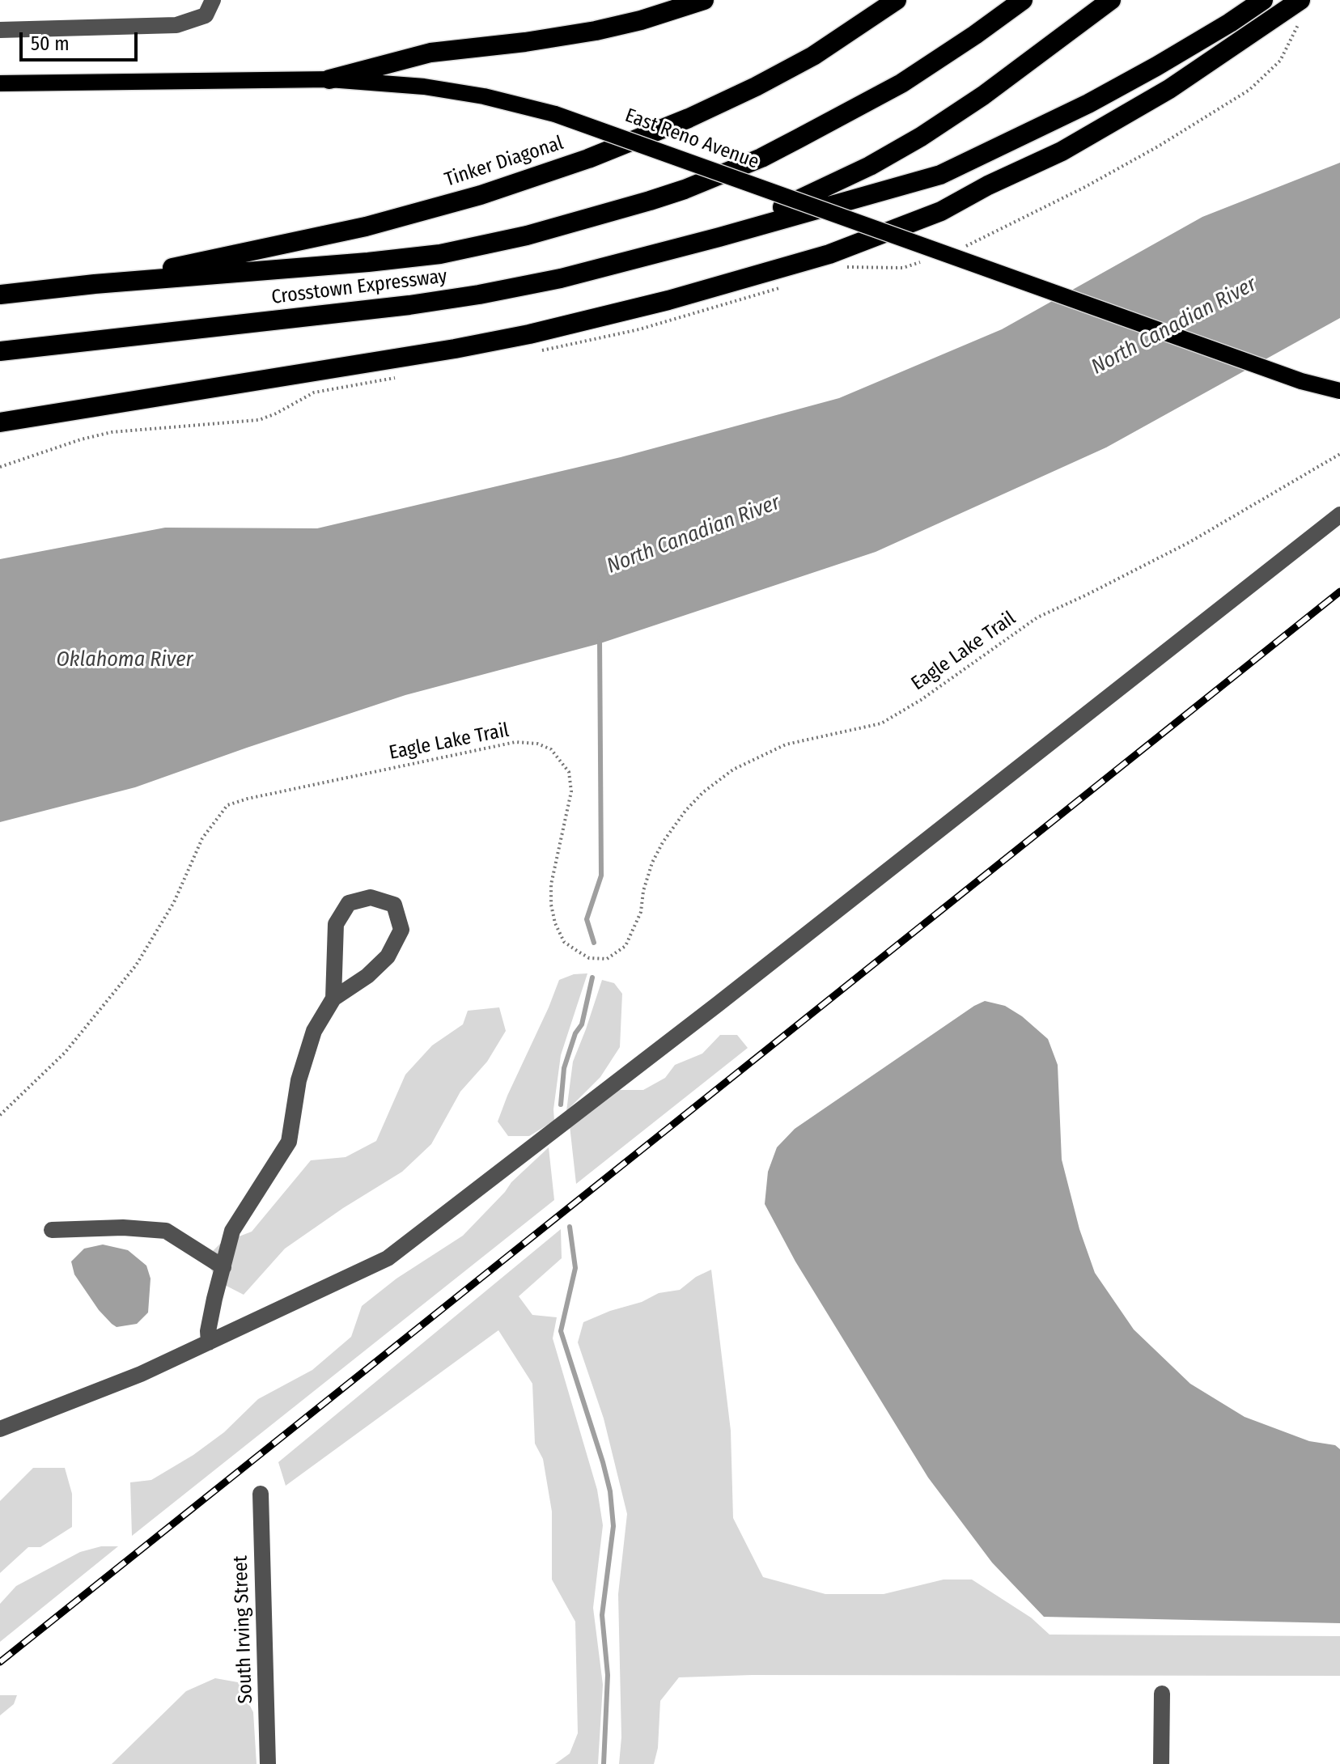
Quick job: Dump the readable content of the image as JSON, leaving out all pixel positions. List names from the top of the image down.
{
  "streets": {
    "highway": ["Tinker Diagonal", "Crosstown Expressway"],
    "main road": ["East Reno Avenue"],
    "street": ["South Irving Street"],
    "path": ["Eagle Lake Trail"]
  },
  "water": ["North Canadian River", "Oklahoma River"],
  "scale_bar": "50 m"
}
